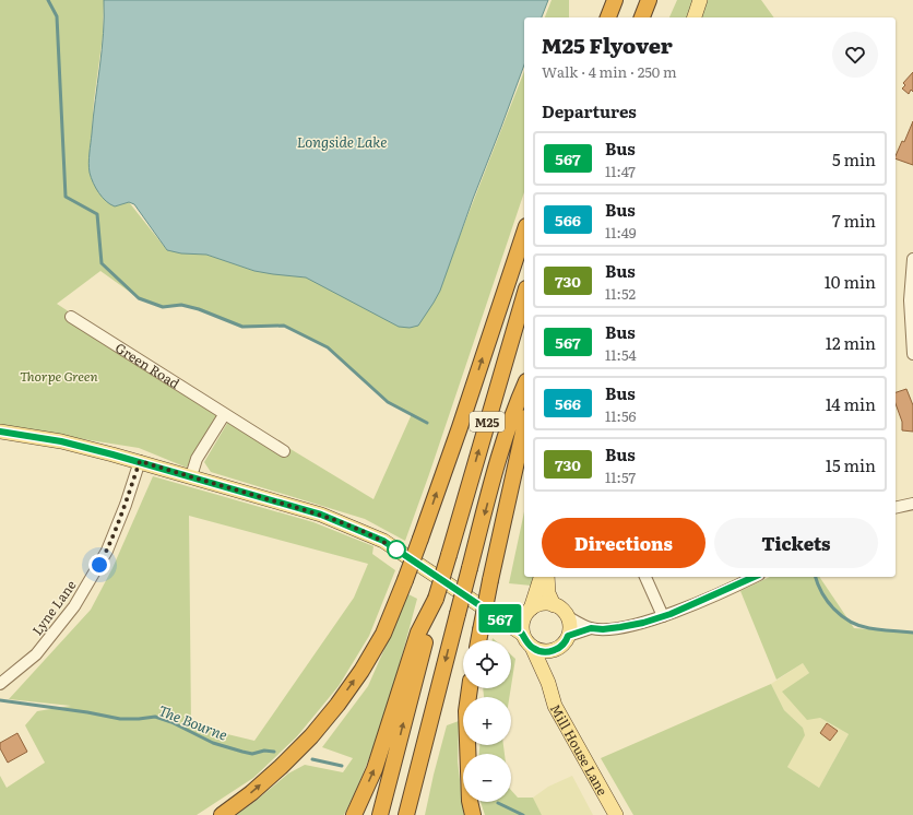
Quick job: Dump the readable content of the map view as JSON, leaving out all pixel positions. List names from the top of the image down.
{
  "streets": {
    "highway": ["M25"],
    "main road": ["Mill House Lane"],
    "street": ["Green Road", "Lyne Lane"]
  },
  "water": ["Longside Lake", "The Bourne"],
  "parks": ["Thorpe Green"],
  "lines": ["bus line 567"],
  "page": {
    "on_map": "567",
    "heading": [
      ["M25 Flyover", "Walk · 4 min · 250 m"],
      "Departures"
    ],
    "list": [
      {
        "mark": "567",
        "name": "Bus",
        "note": "11:47",
        "value": "5 min"
      },
      {
        "mark": "566",
        "name": "Bus",
        "note": "11:49",
        "value": "7 min"
      },
      {
        "mark": "730",
        "name": "Bus",
        "note": "11:52",
        "value": "10 min"
      },
      {
        "mark": "567",
        "name": "Bus",
        "note": "11:54",
        "value": "12 min"
      },
      {
        "mark": "566",
        "name": "Bus",
        "note": "11:56",
        "value": "14 min"
      },
      {
        "mark": "730",
        "name": "Bus",
        "note": "11:57",
        "value": "15 min"
      }
    ],
    "buttons": ["Directions", "Tickets"],
    "map_buttons": ["+", "−"]
  }
}
